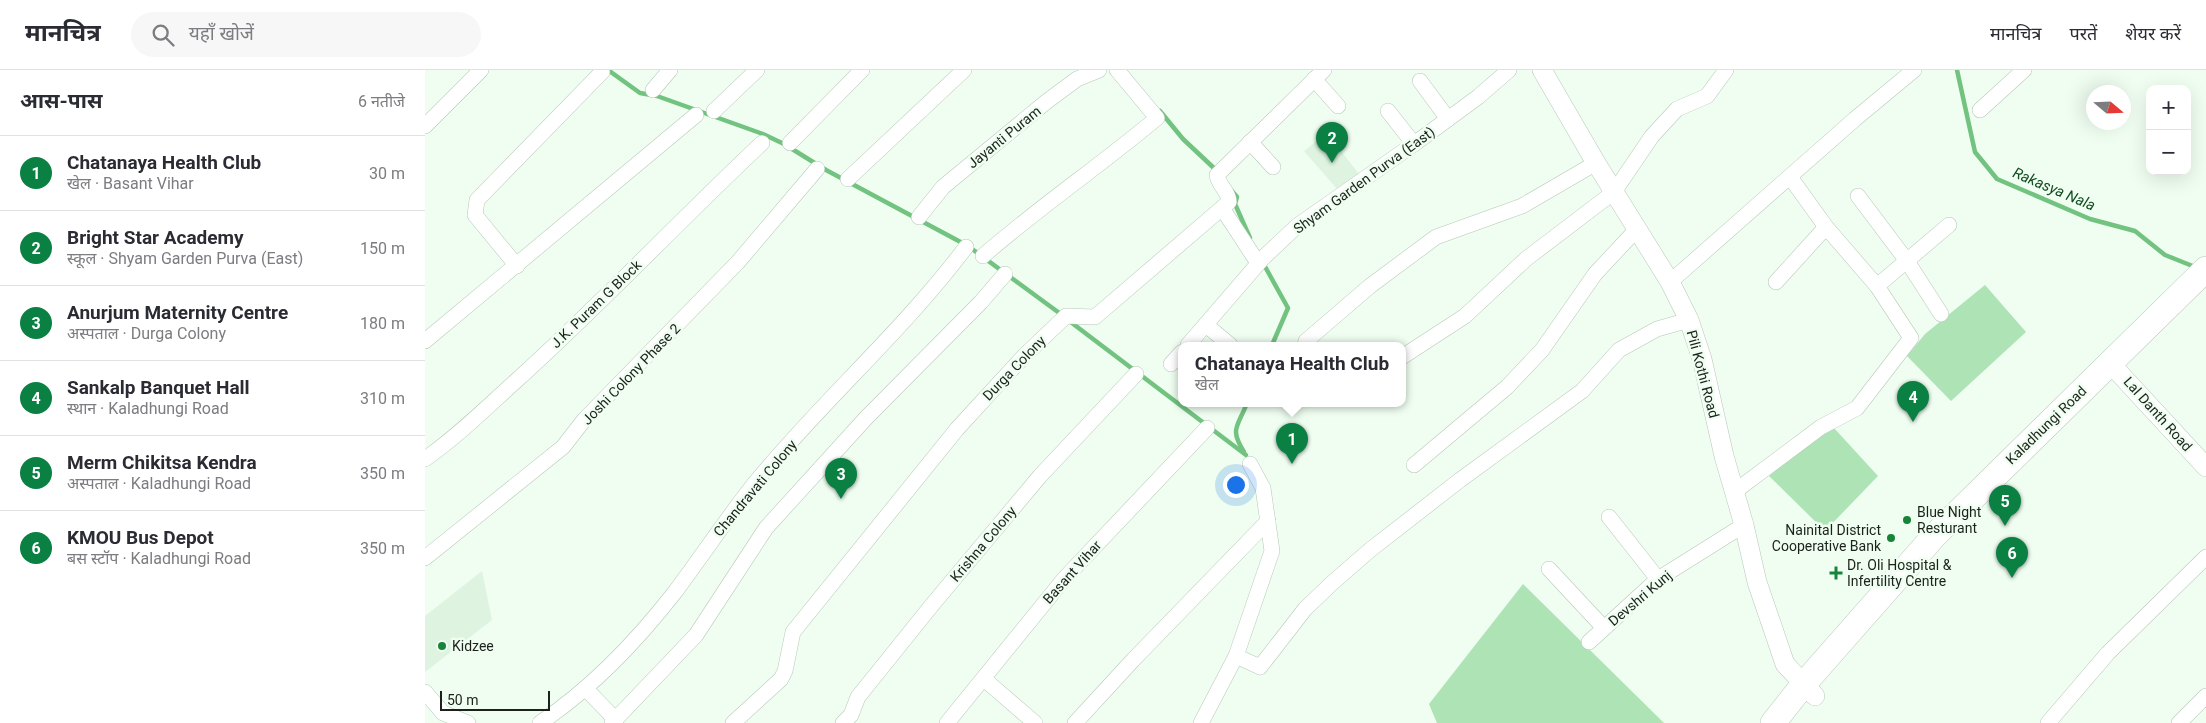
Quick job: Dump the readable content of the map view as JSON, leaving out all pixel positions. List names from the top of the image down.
{
  "streets": {
    "main road": ["Kaladhungi Road"],
    "street": [
      "Jayanti Puram",
      "Shyam Garden Purva (East)",
      "J.K. Puram G Block",
      "Durga Colony",
      "Joshi Colony Phase 2",
      "Pili Kothi Road",
      "Lal Danth Road",
      "Chandravati Colony",
      "Krishna Colony",
      "Basant Vihar",
      "Devshri Kunj"
    ]
  },
  "crossings": [
    ["Pili Kothi Road", "Kaladhungi Road"],
    ["Pili Kothi Road", "Devshri Kunj"],
    ["Lal Danth Road", "Kaladhungi Road"]
  ],
  "water": ["Rakasya Nala"],
  "places": {
    "other": ["Blue Night Resturant", "Nainital District Cooperative Bank", "Kidzee"],
    "health": ["Dr. Oli Hospital & Infertility Centre"]
  },
  "scale_bar": "50 m",
  "north": "right",
  "page": {
    "header": "मानचित्र",
    "search": "यहाँ खोजें",
    "nav": ["मानचित्र", "परतें", "शेयर करें"],
    "heading": ["आस-पास", "6 नतीजे"],
    "map_buttons": ["+", "−"],
    "pins": [
      "2",
      "4",
      "1",
      "3",
      "5",
      "6"
    ],
    "list": [
      {
        "mark": "1",
        "name": "Chatanaya Health Club",
        "note": "खेल · Basant Vihar",
        "value": "30 m"
      },
      {
        "mark": "2",
        "name": "Bright Star Academy",
        "note": "स्कूल · Shyam Garden Purva (East)",
        "value": "150 m"
      },
      {
        "mark": "3",
        "name": "Anurjum Maternity Centre",
        "note": "अस्पताल · Durga Colony",
        "value": "180 m"
      },
      {
        "mark": "4",
        "name": "Sankalp Banquet Hall",
        "note": "स्थान · Kaladhungi Road",
        "value": "310 m"
      },
      {
        "mark": "5",
        "name": "Merm Chikitsa Kendra",
        "note": "अस्पताल · Kaladhungi Road",
        "value": "350 m"
      },
      {
        "mark": "6",
        "name": "KMOU Bus Depot",
        "note": "बस स्टॉप · Kaladhungi Road",
        "value": "350 m"
      }
    ],
    "popup": ["Chatanaya Health Club", "खेल"],
    "scale": "50 m"
  }
}
